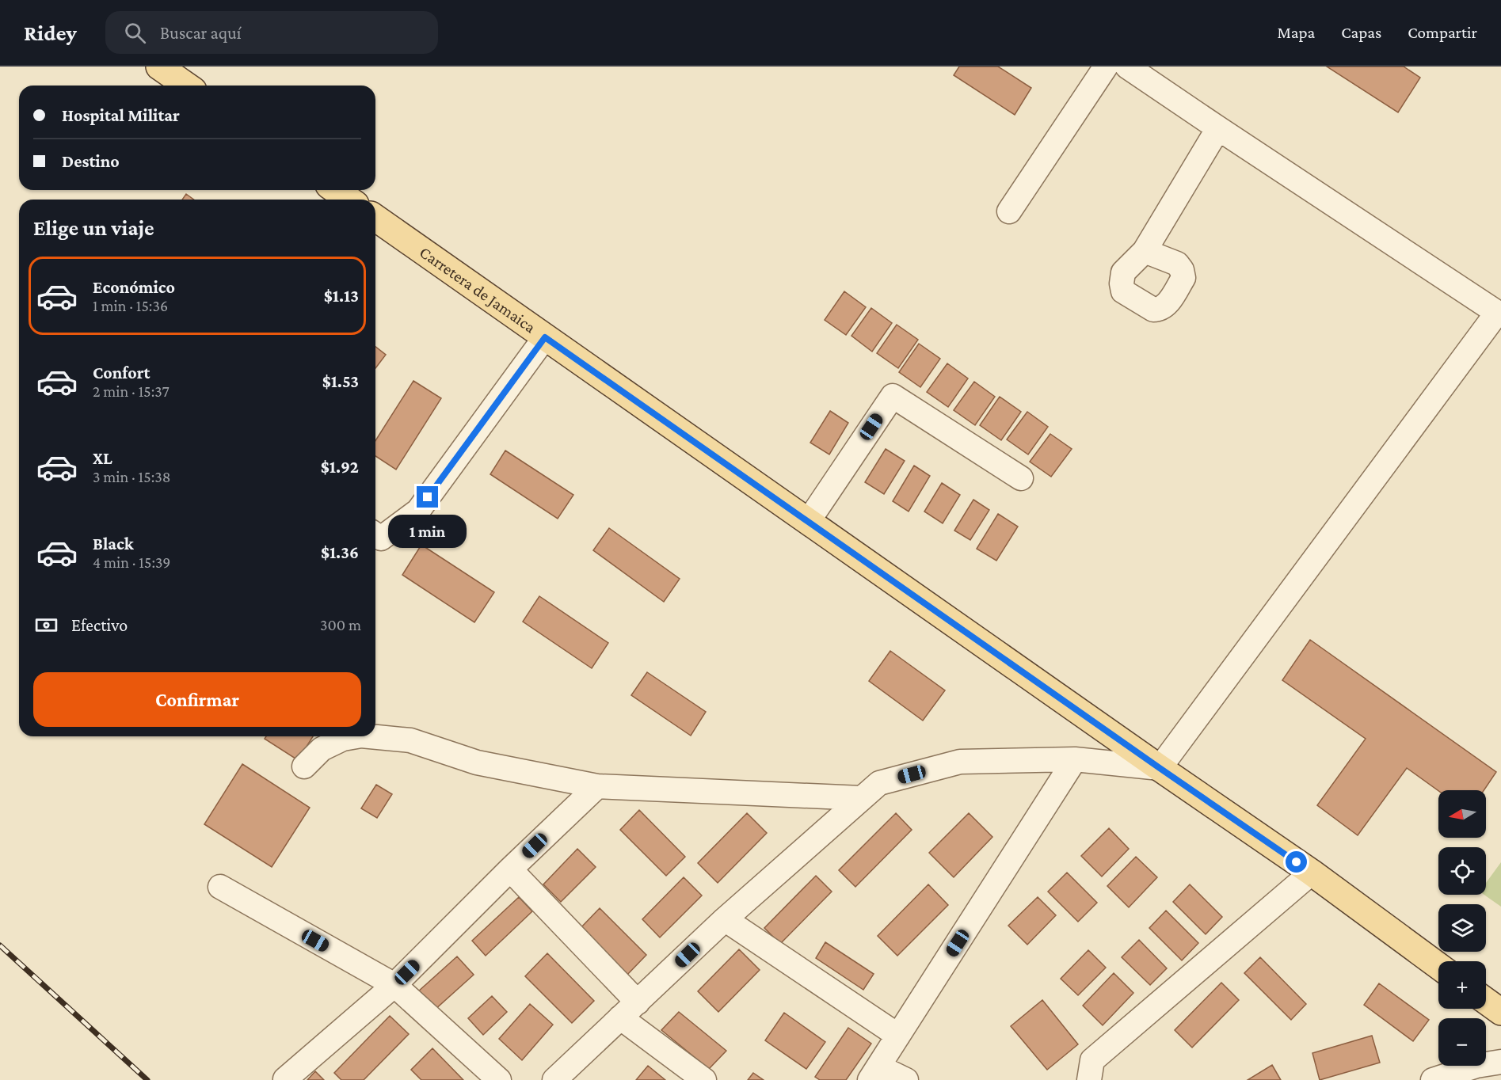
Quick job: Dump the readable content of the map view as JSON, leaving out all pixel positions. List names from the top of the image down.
{
  "streets": {
    "main road": ["Carretera de Jamaica"]
  },
  "north": "left",
  "page": {
    "header": "Ridey",
    "search": "Buscar aquí",
    "nav": ["Mapa", "Capas", "Compartir"],
    "banner": ["Hospital Militar", "Destino"],
    "heading": "Elige un viaje",
    "list": [
      {
        "name": "Económico",
        "note": "1 min · 15:36",
        "value": "$1.13"
      },
      {
        "name": "Confort",
        "note": "2 min · 15:37",
        "value": "$1.53"
      },
      {
        "name": "XL",
        "note": "3 min · 15:38",
        "value": "$1.92"
      },
      {
        "name": "Black",
        "note": "4 min · 15:39",
        "value": "$1.36"
      }
    ],
    "bubble": "1 min",
    "pay": ["Efectivo", "300 m"],
    "buttons": "Confirmar",
    "map_buttons": ["+", "−"]
  }
}
